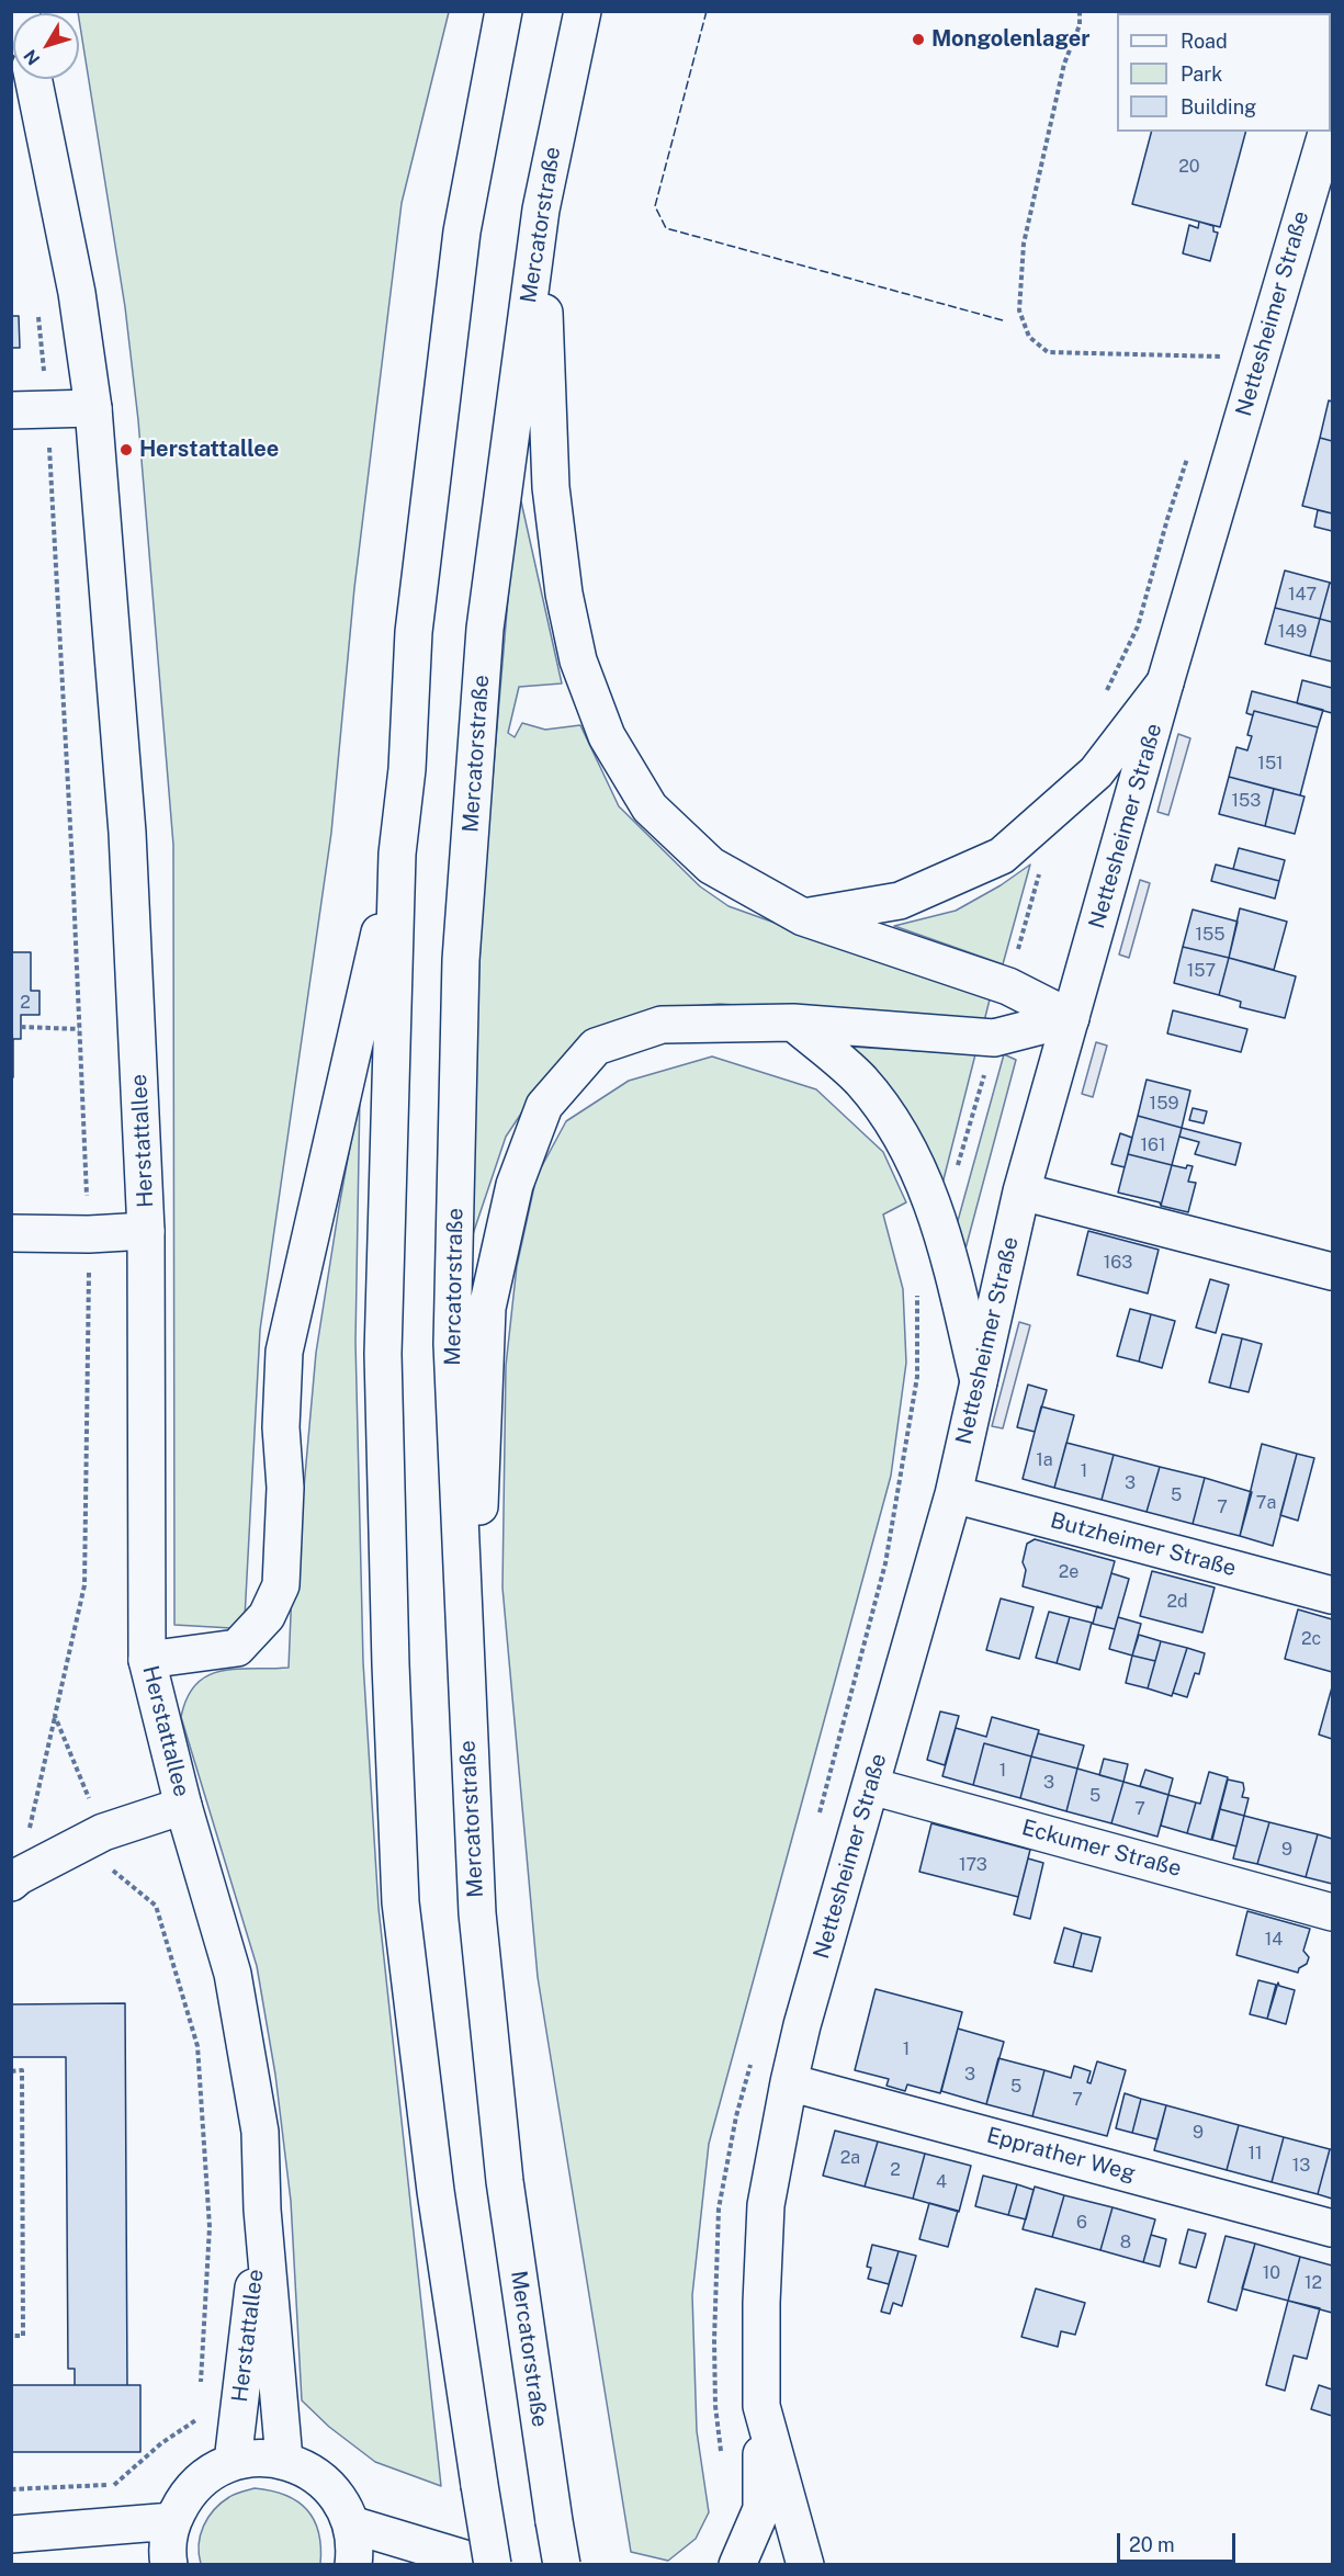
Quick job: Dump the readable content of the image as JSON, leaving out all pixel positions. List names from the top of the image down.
{
  "streets": {
    "main road": [
      "Mercatorstraße",
      "Nettesheimer Straße",
      "Herstattallee",
      "Butzheimer Straße",
      "Eckumer Straße",
      "Epprather Weg"
    ]
  },
  "crossings": [
    ["Nettesheimer Straße", "Butzheimer Straße"],
    ["Nettesheimer Straße", "Eckumer Straße"],
    ["Nettesheimer Straße", "Epprather Weg"]
  ],
  "places": ["Mongolenlager", "Herstattallee"],
  "house_numbers": [
    "20",
    "147",
    "149",
    "151",
    "153",
    "155",
    "157",
    "2",
    "159",
    "161",
    "163",
    "1a",
    "1",
    "3",
    "5",
    "7a",
    "7",
    "2e",
    "2d",
    "2c",
    "1",
    "3",
    "5",
    "7",
    "9",
    "173",
    "14",
    "1",
    "3",
    "5",
    "7",
    "9",
    "11",
    "2a",
    "13",
    "2",
    "4",
    "6",
    "8",
    "10",
    "12"
  ],
  "legend": ["Road", "Park", "Building"],
  "scale_bar": "20 m",
  "north": "bottom left"
}
